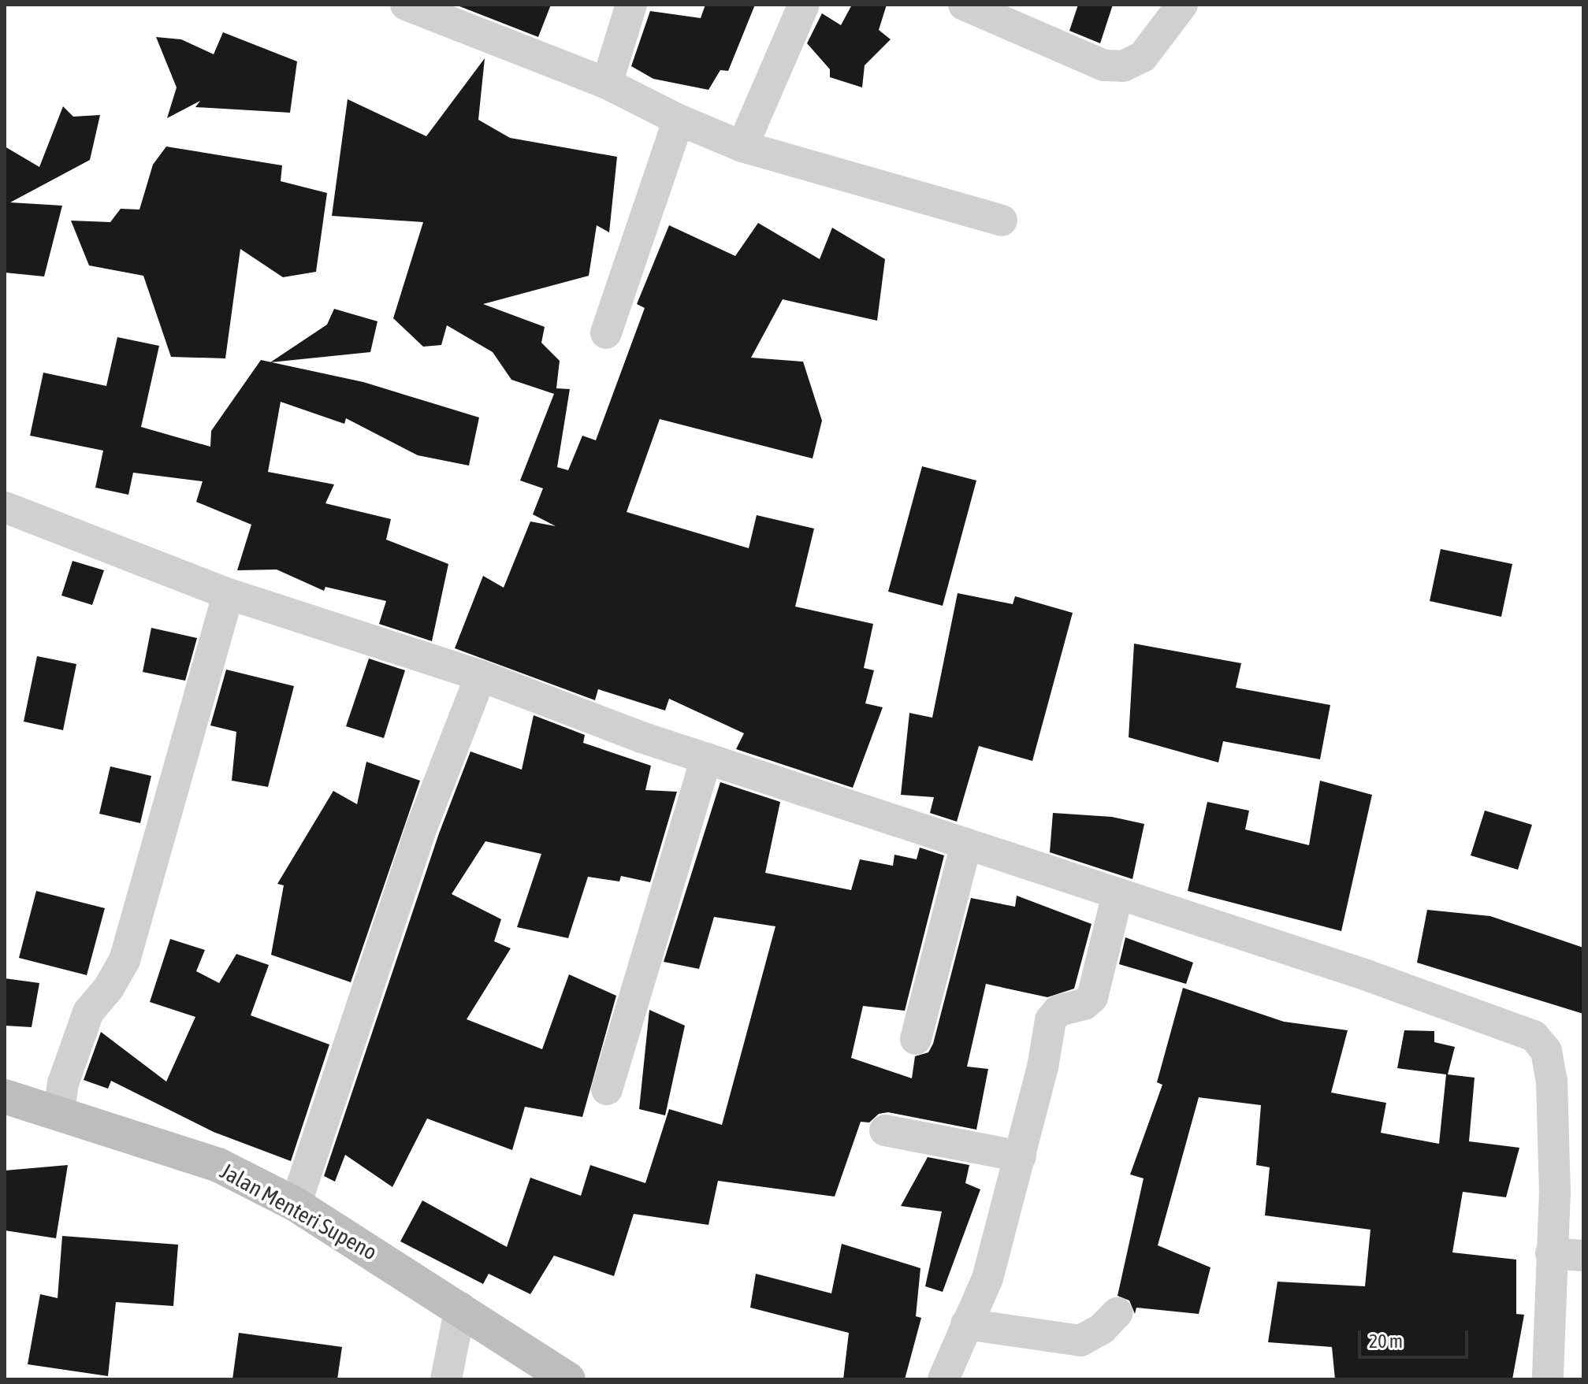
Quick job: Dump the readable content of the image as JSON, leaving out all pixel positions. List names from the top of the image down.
{
  "streets": {
    "main road": ["Jalan Menteri Supeno"]
  },
  "scale_bar": "20 m"
}
